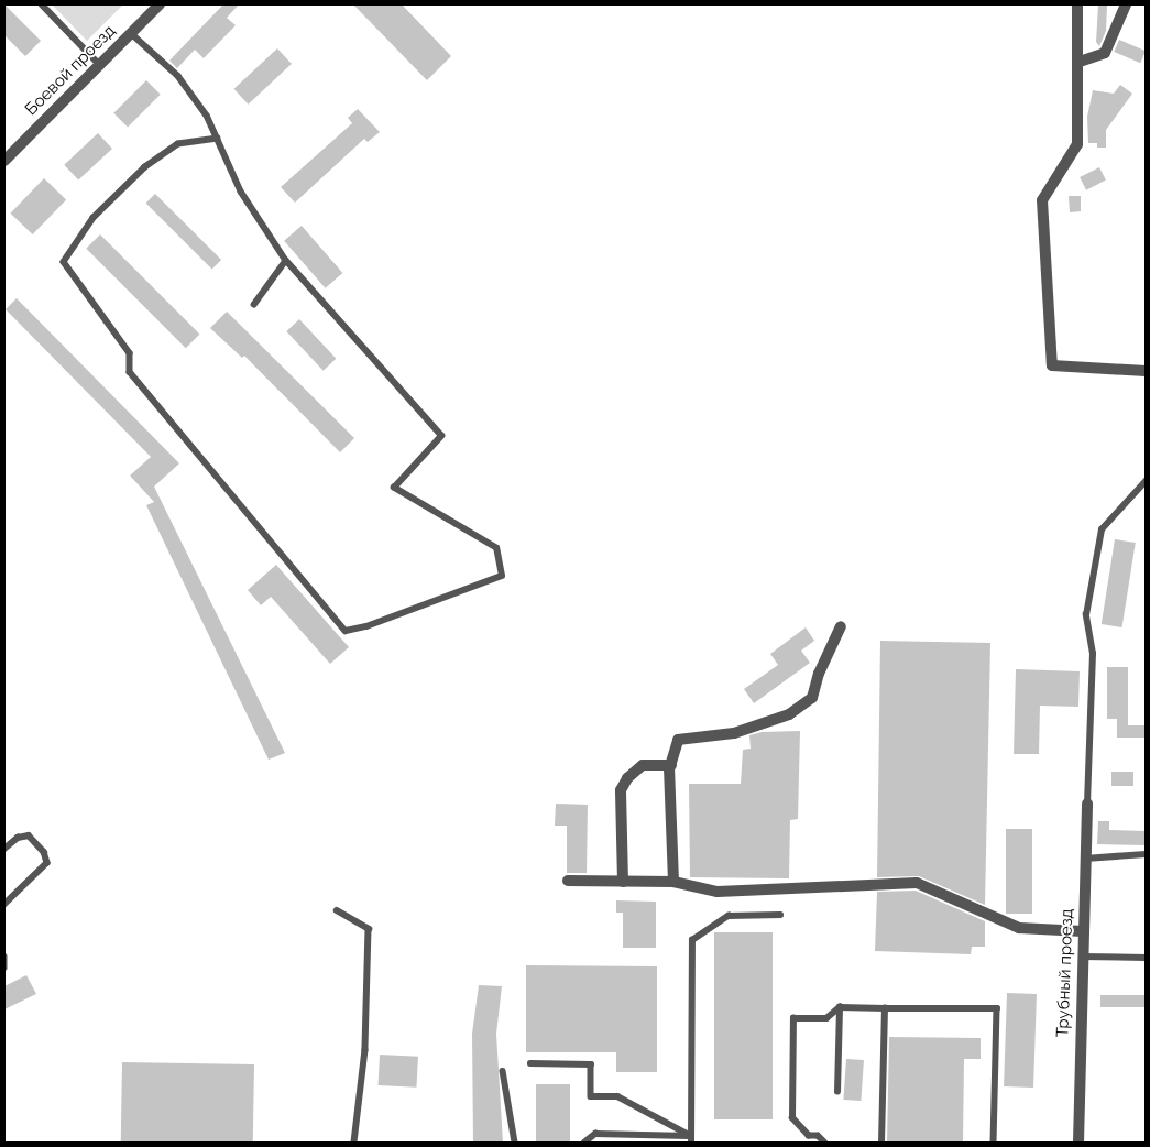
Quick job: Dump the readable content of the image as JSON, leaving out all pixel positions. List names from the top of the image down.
{
  "streets": {
    "street": ["Боевой проезд", "Трубный проезд"]
  }
}
